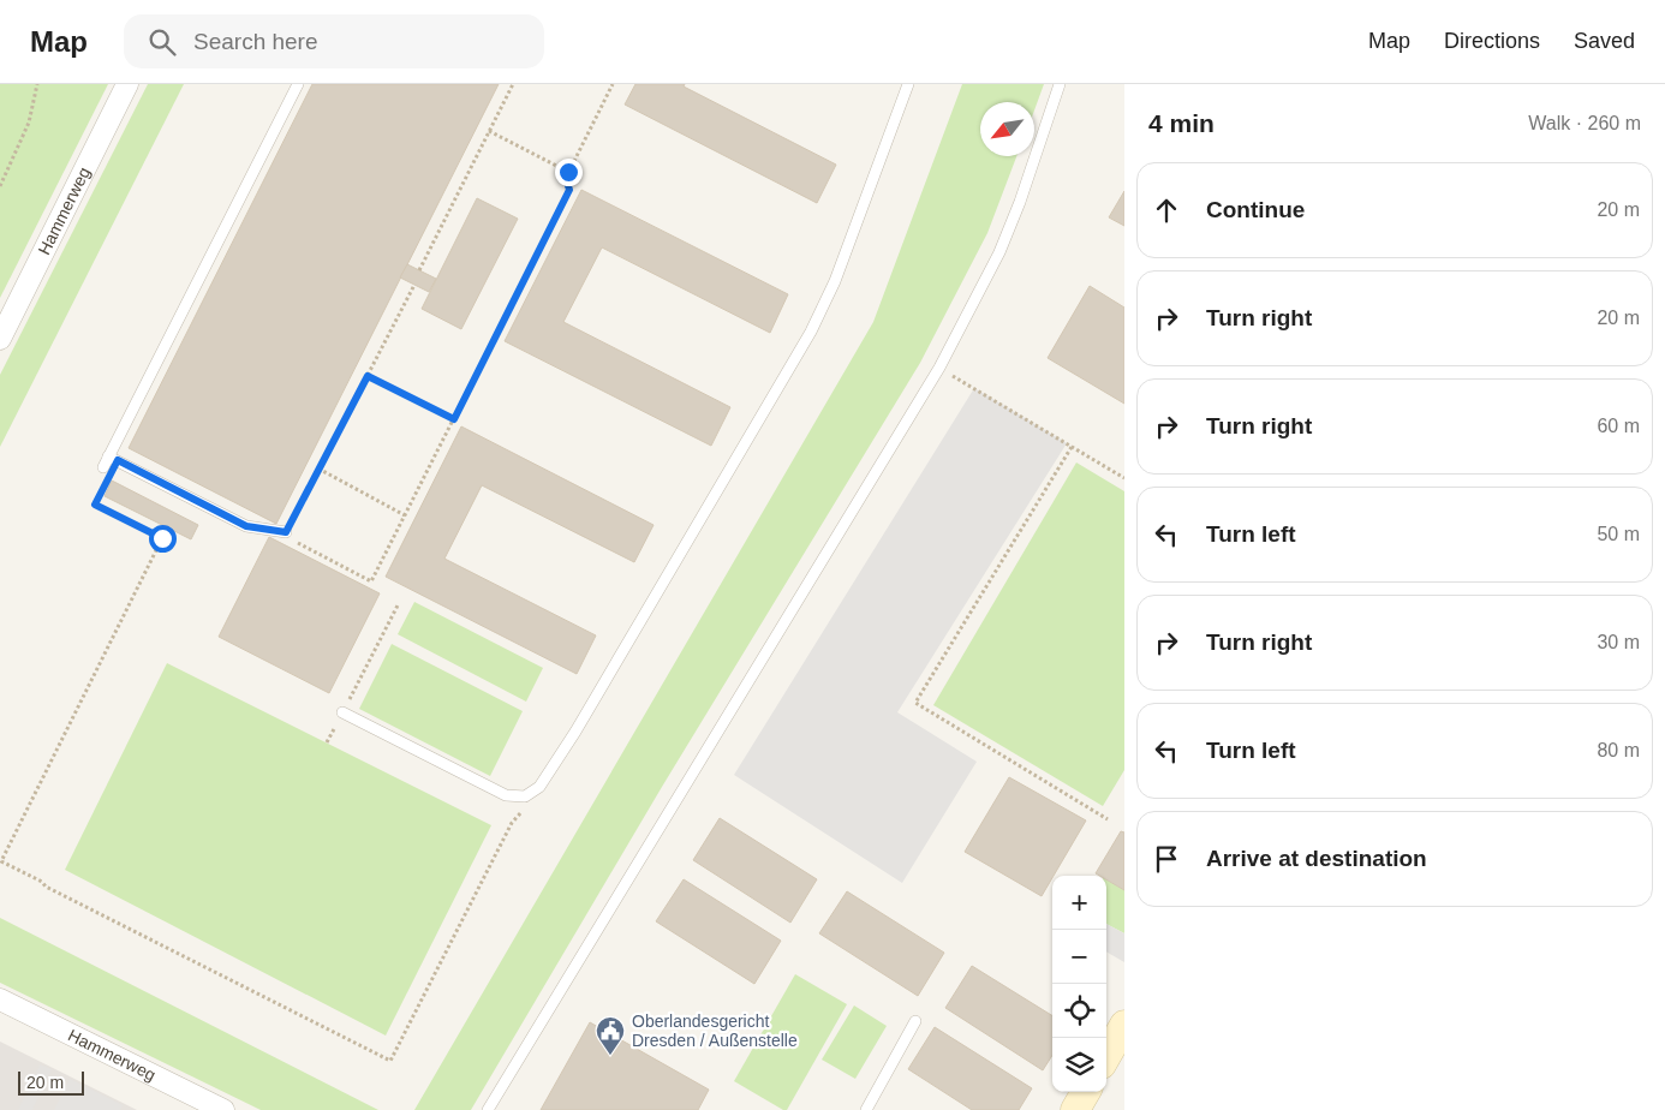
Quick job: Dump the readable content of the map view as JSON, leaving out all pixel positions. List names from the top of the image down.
{
  "streets": {
    "street": ["Hammerweg"]
  },
  "places": {
    "public building": ["Oberlandesgericht Dresden / Außenstelle"]
  },
  "scale_bar": "20 m",
  "north": "bottom left",
  "page": {
    "header": "Map",
    "search": "Search here",
    "nav": ["Map", "Directions", "Saved"],
    "heading": ["4 min", "Walk · 260 m"],
    "list": [
      ["Continue", "20 m"],
      ["Turn right", "20 m"],
      ["Turn right", "60 m"],
      ["Turn left", "50 m"],
      ["Turn right", "30 m"],
      ["Turn left", "80 m"],
      "Arrive at destination"
    ],
    "map_buttons": ["+", "−"],
    "scale": "20 m"
  }
}
